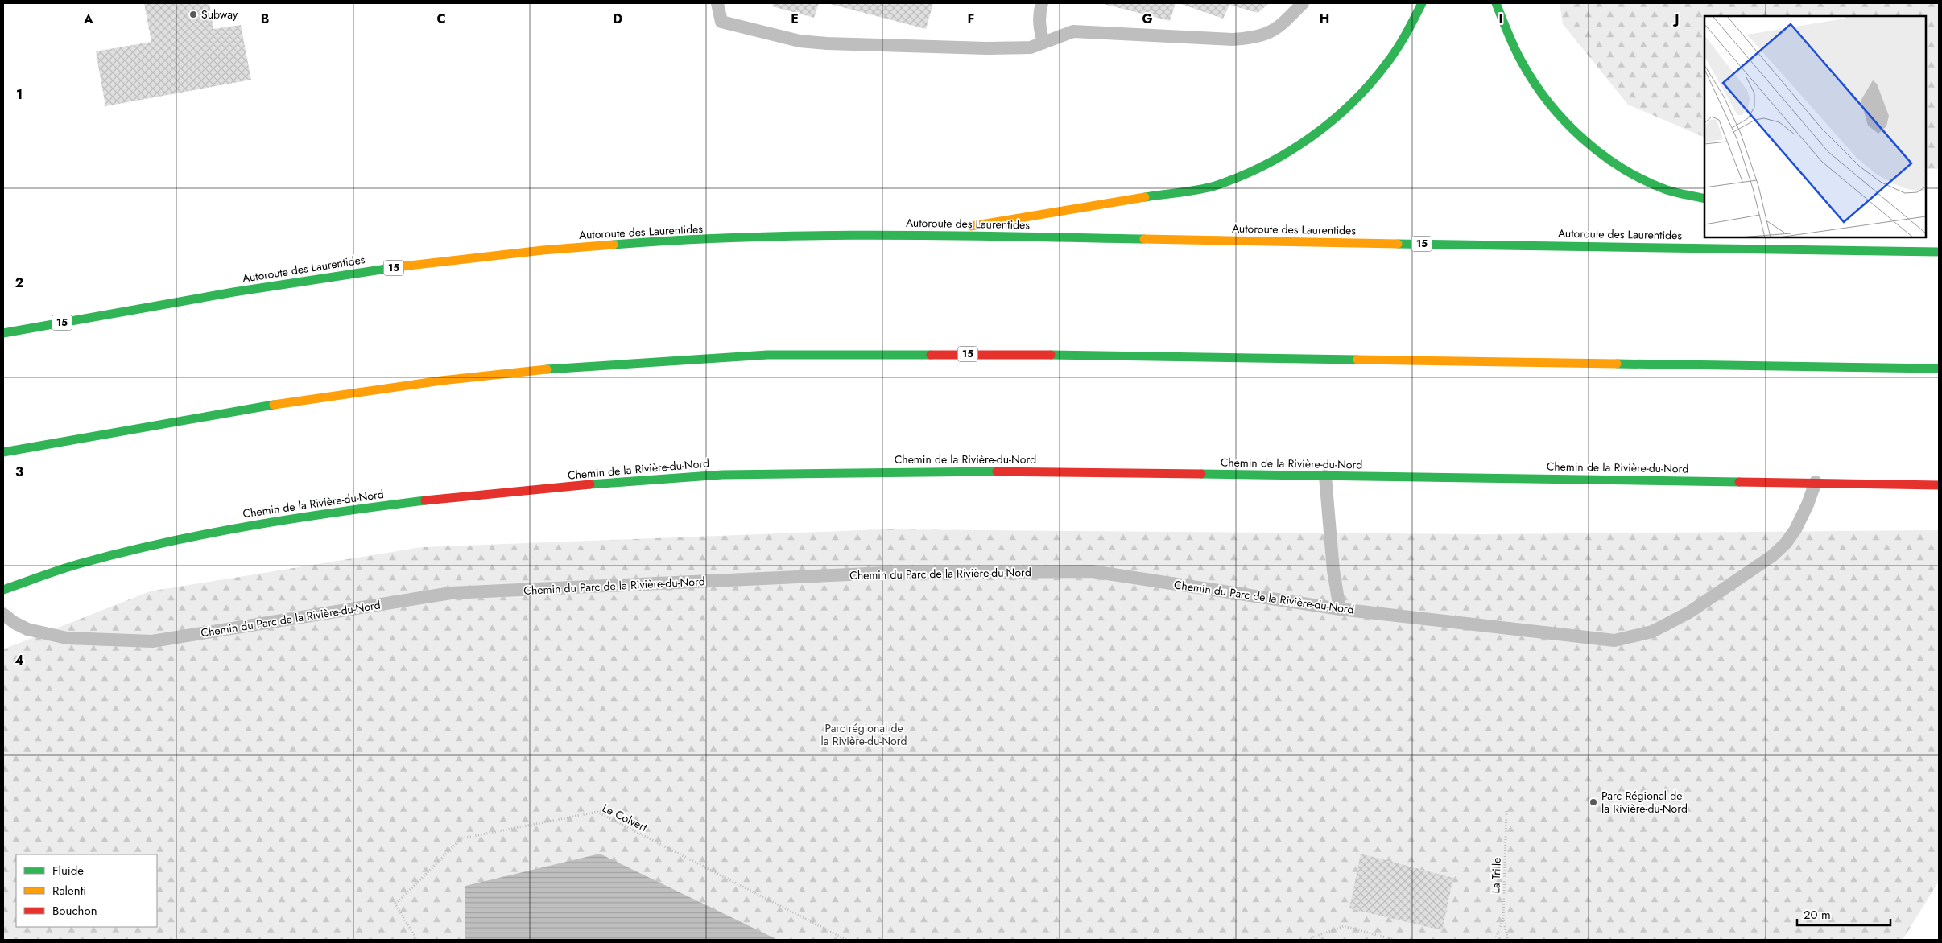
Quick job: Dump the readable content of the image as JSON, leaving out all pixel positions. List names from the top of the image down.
{
  "streets": {
    "main road": ["Autoroute des Laurentides", "15", "Chemin de la Rivière-du-Nord"],
    "lane": ["Chemin du Parc de la Rivière-du-Nord"],
    "path": ["Le Colvert", "La Trille"]
  },
  "crossings": [
    ["Chemin de la Rivière-du-Nord", "Chemin du Parc de la Rivière-du-Nord"]
  ],
  "parks": ["Parc régional de la Rivière-du-Nord"],
  "places": ["Subway", "Parc Régional de la Rivière-du-Nord"],
  "legend": ["Fluide", "Ralenti", "Bouchon"],
  "scale_bar": "20 m",
  "grid": {
    "columns": [
      "A",
      "B",
      "C",
      "D",
      "E",
      "F",
      "G",
      "H",
      "I",
      "J"
    ],
    "rows": [
      "1",
      "2",
      "3",
      "4"
    ]
  }
}
